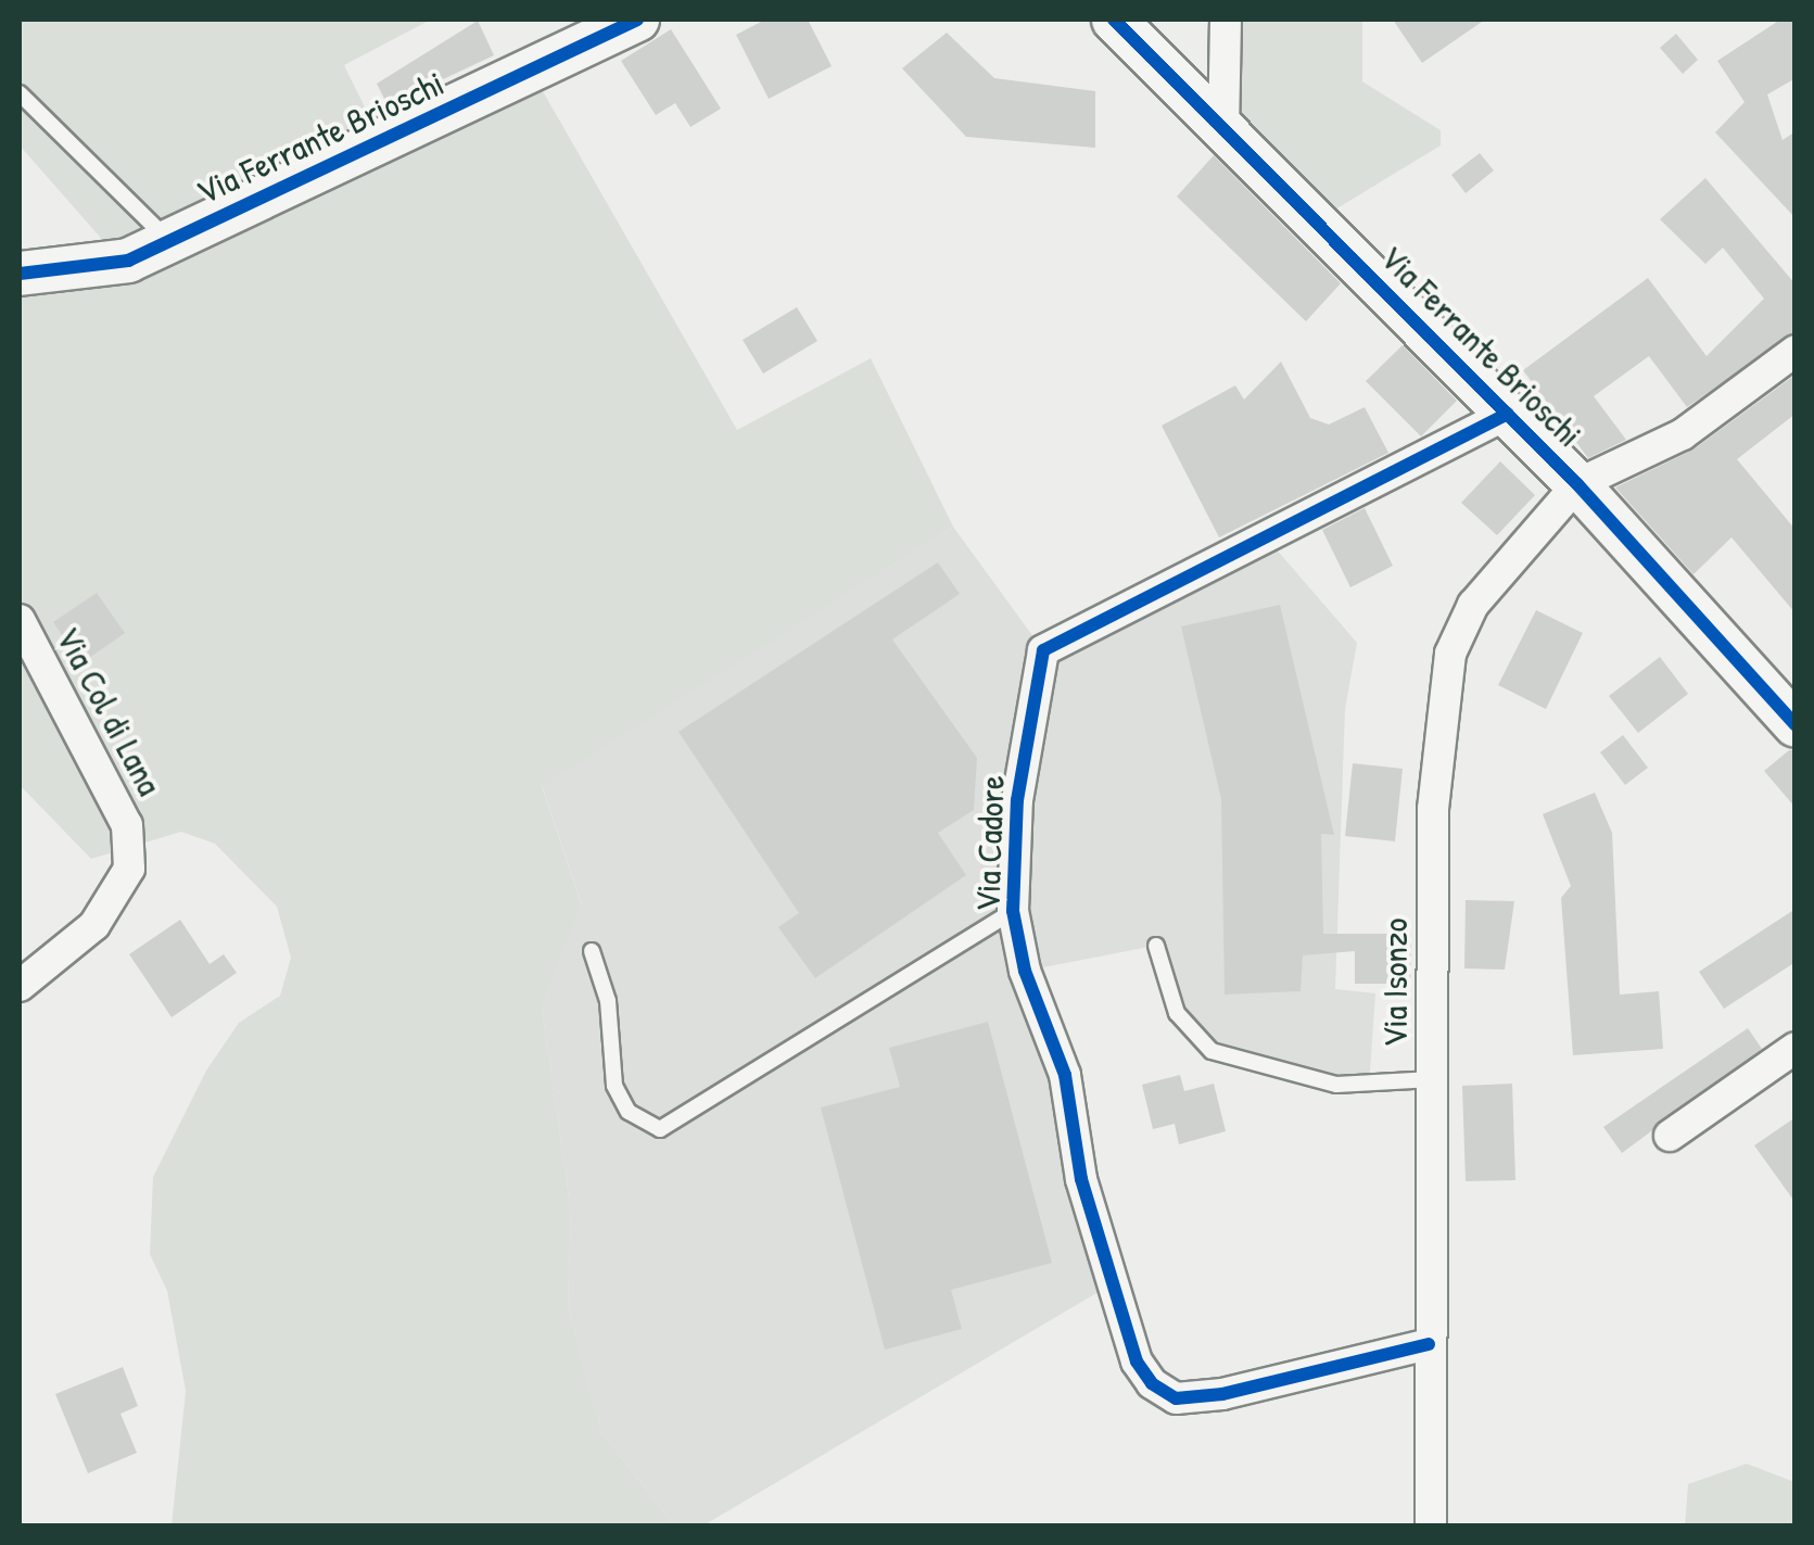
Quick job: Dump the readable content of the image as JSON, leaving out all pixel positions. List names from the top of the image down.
{
  "streets": {
    "street": [
      "Via Ferrante Brioschi",
      "Via Col di Lana",
      "Via Cadore",
      "Via Isonzo"
    ]
  },
  "crossings": [
    ["Via Ferrante Brioschi", "Via Cadore"],
    ["Via Ferrante Brioschi", "Via Isonzo"],
    ["Via Cadore", "Via Isonzo"]
  ]
}
